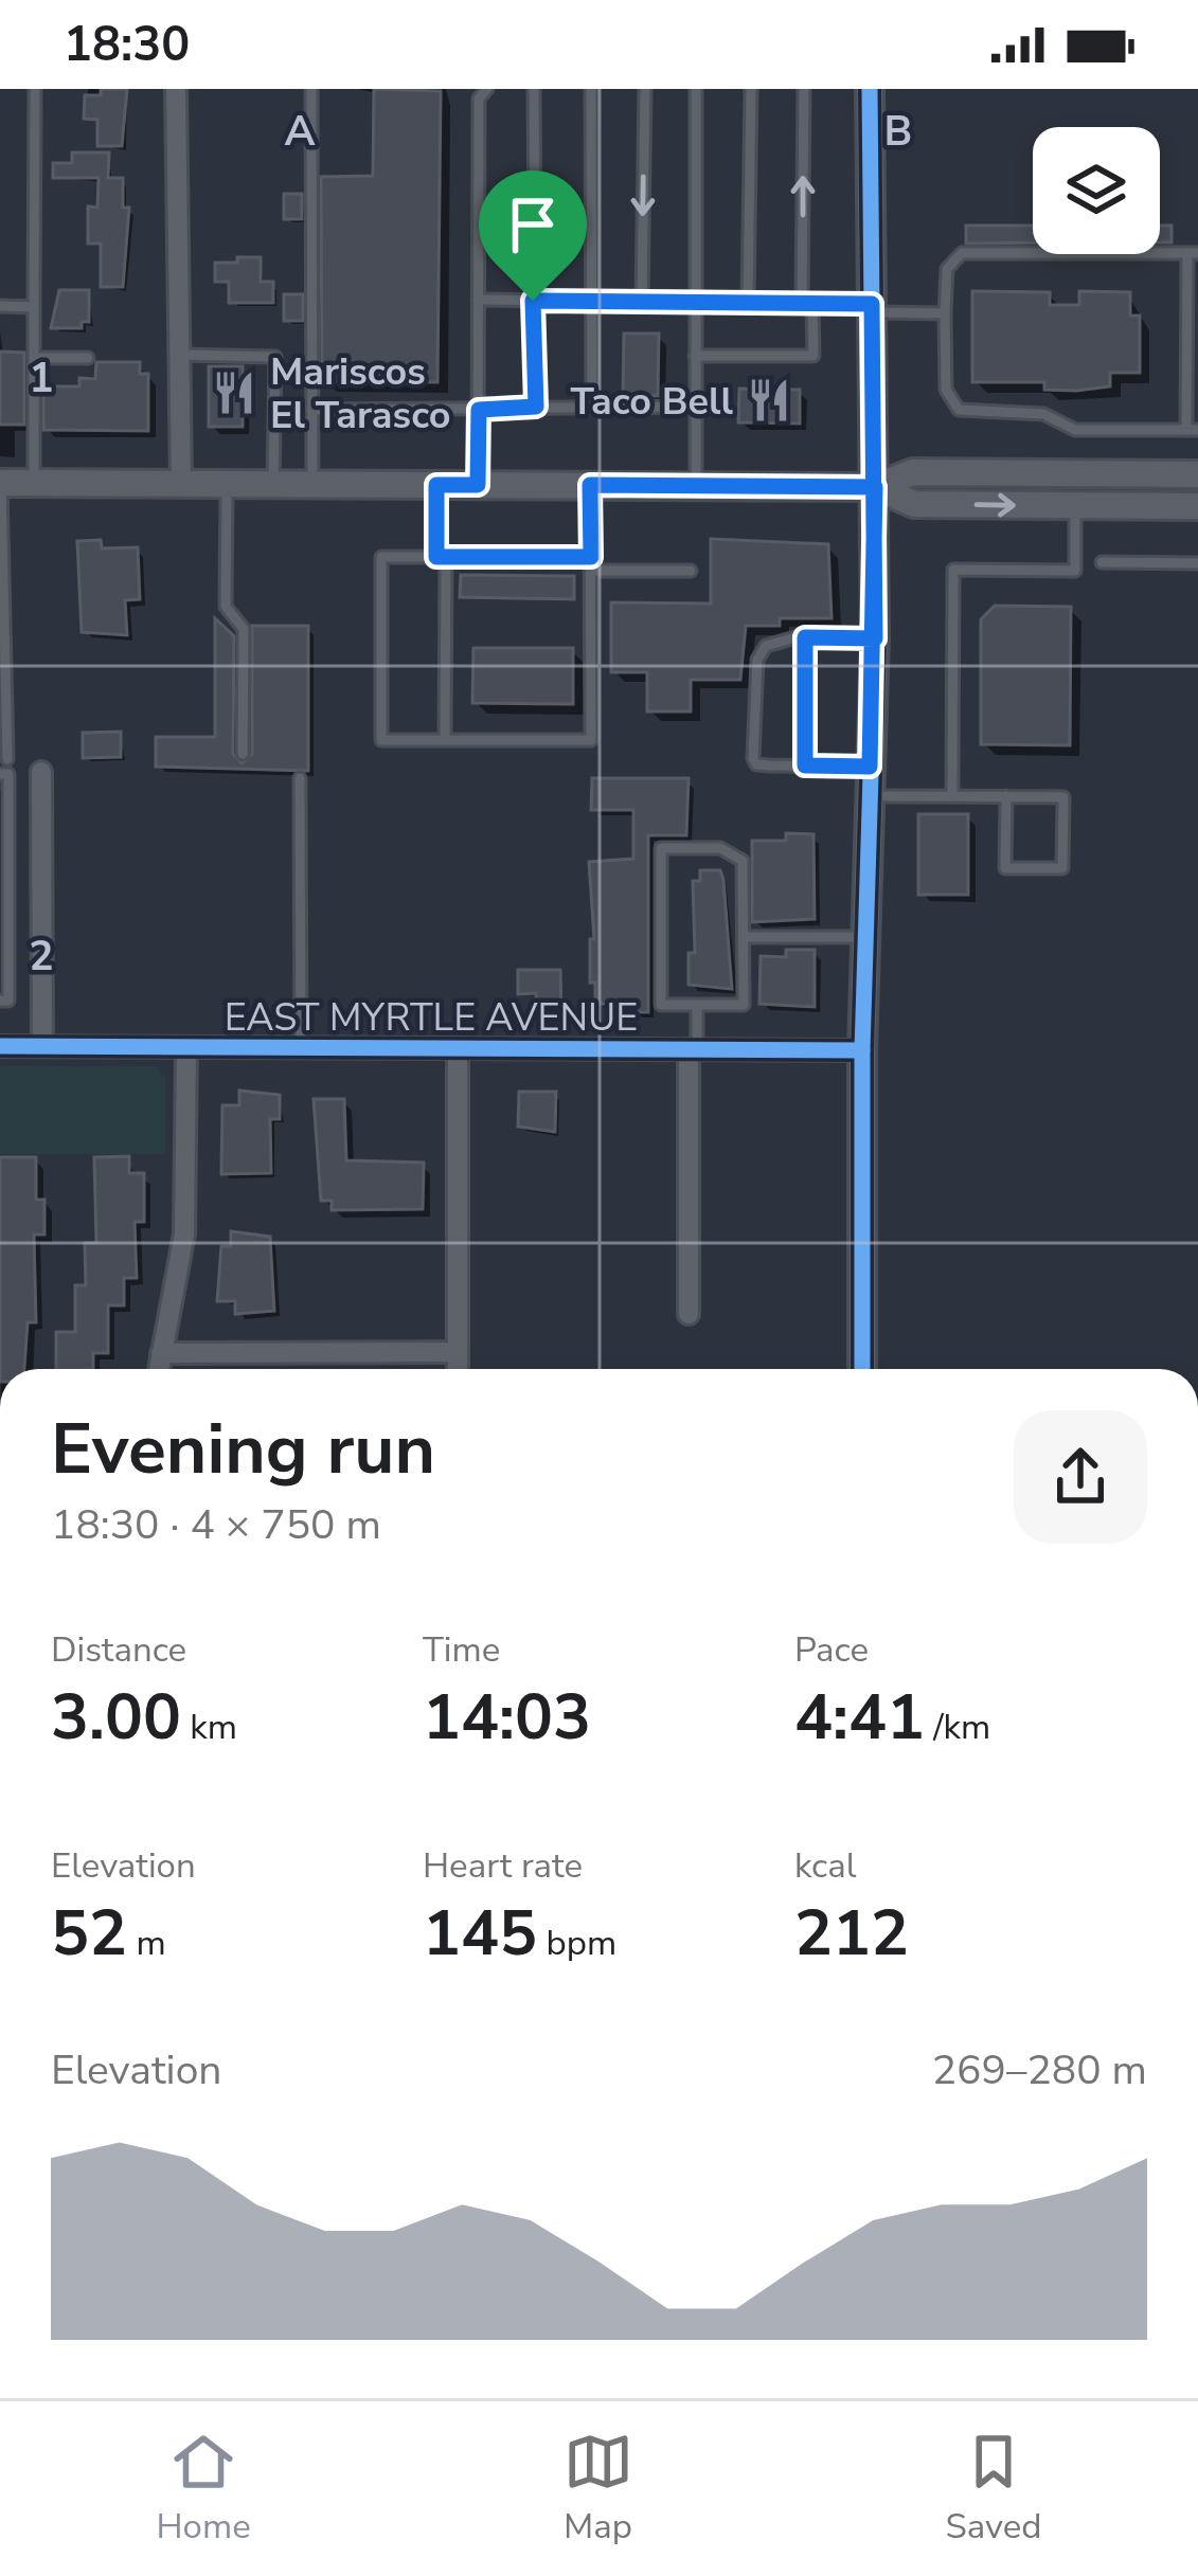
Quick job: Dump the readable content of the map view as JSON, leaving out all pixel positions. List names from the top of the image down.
{
  "streets": {
    "street": ["EAST MYRTLE AVENUE"]
  },
  "places": {
    "restaurant": ["Mariscos El Tarasco", "Taco Bell"]
  },
  "page": {
    "status": "18:30",
    "heading": ["Evening run", "18:30 · 4 × 750 m"],
    "stats": [
      ["Distance", "3.00 km"],
      ["Time", "14:03"],
      ["Pace", "4:41 /km"],
      ["Elevation", "52 m"],
      ["Heart rate", "145 bpm"],
      ["kcal", "212"]
    ],
    "chart": ["Elevation", "269–280 m"],
    "tabs": ["Home", "Map", "Saved"]
  },
  "grid": {
    "columns": ["A", "B"],
    "rows": ["1", "2"]
  }
}
